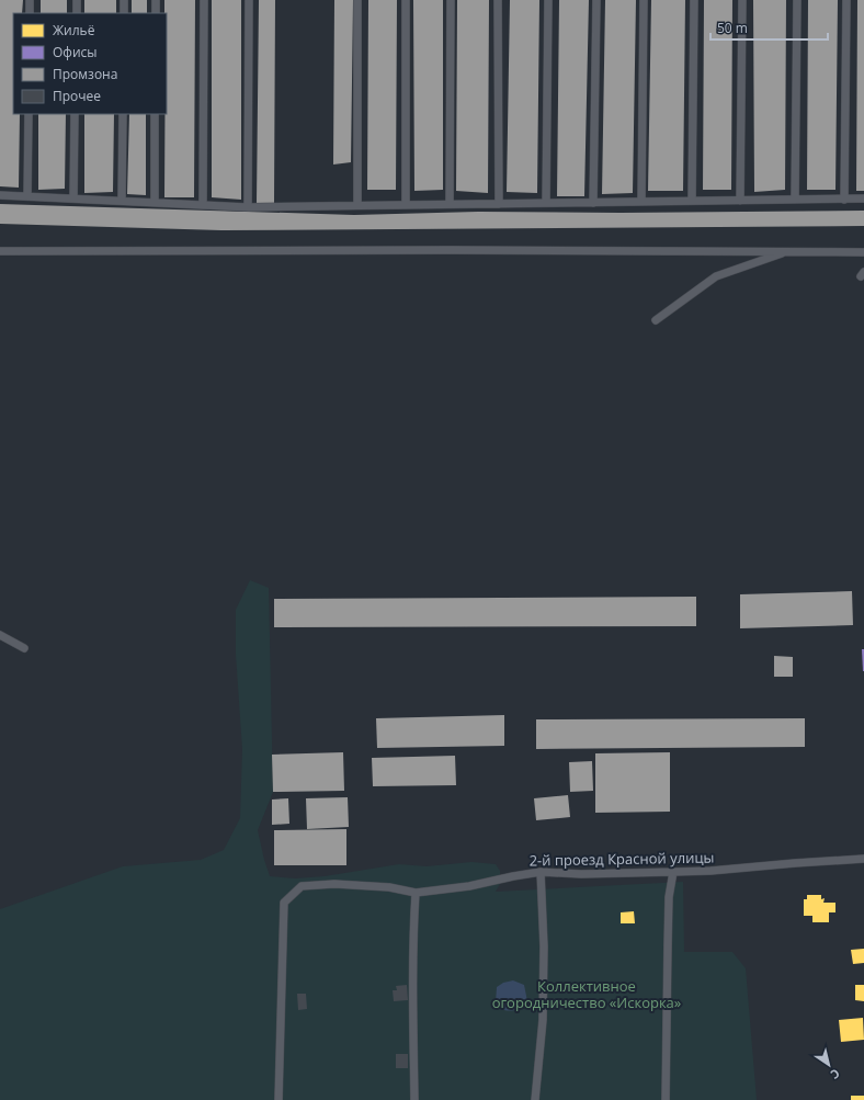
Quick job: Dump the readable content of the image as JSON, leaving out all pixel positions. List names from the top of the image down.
{
  "streets": {
    "lane": ["2-й проезд Красной улицы"]
  },
  "parks": ["Коллективное огородничество «Искорка»"],
  "legend": [
    "Жильё",
    "Офисы",
    "Промзона",
    "Прочее"
  ],
  "scale_bar": "50 m",
  "north": "bottom right"
}
